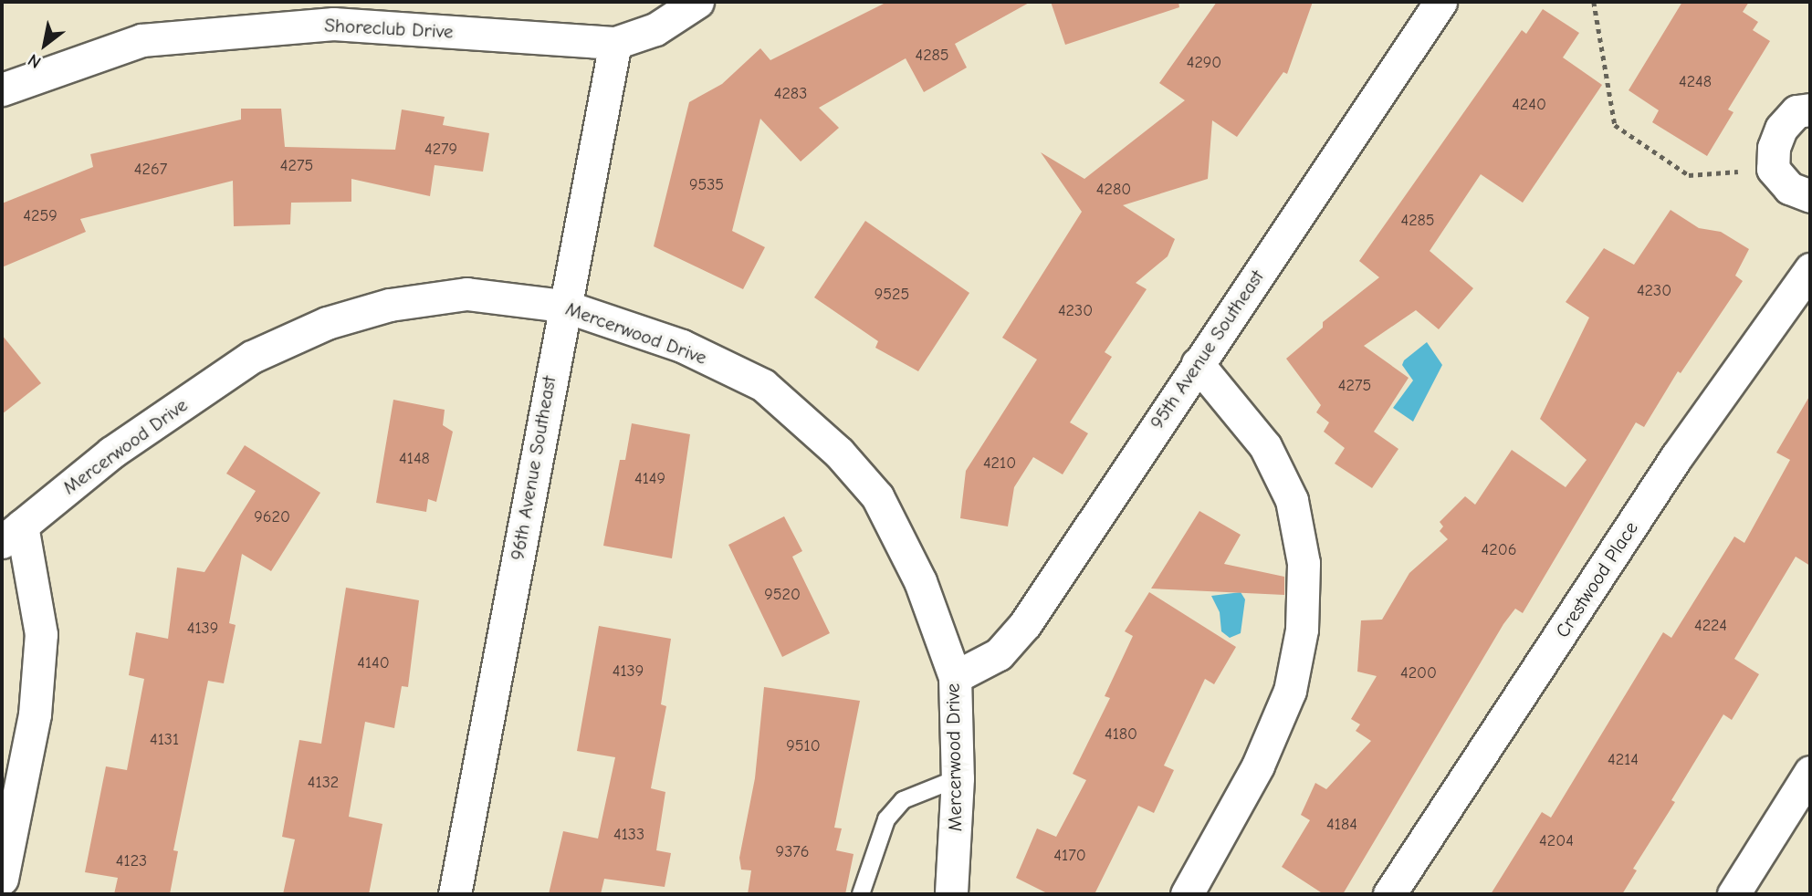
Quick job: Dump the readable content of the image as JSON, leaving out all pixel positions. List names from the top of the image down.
{
  "streets": {
    "street": [
      "Shoreclub Drive",
      "Mercerwood Drive",
      "95th Avenue Southeast",
      "96th Avenue Southeast",
      "Crestwood Place"
    ]
  },
  "crossings": [
    ["Shoreclub Drive", "96th Avenue Southeast"],
    ["Mercerwood Drive", "95th Avenue Southeast"],
    ["Mercerwood Drive", "96th Avenue Southeast"]
  ],
  "house_numbers": [
    "4285",
    "4290",
    "4248",
    "4283",
    "4240",
    "4279",
    "4275",
    "4267",
    "9535",
    "4280",
    "4259",
    "4285",
    "4230",
    "9525",
    "4230",
    "4275",
    "4148",
    "4210",
    "4149",
    "9620",
    "4206",
    "9520",
    "4224",
    "4139",
    "4140",
    "4139",
    "4200",
    "4180",
    "4131",
    "9510",
    "4214",
    "4132",
    "4184",
    "4133",
    "4204",
    "9376",
    "4170",
    "4123"
  ],
  "north": "bottom left"
}
